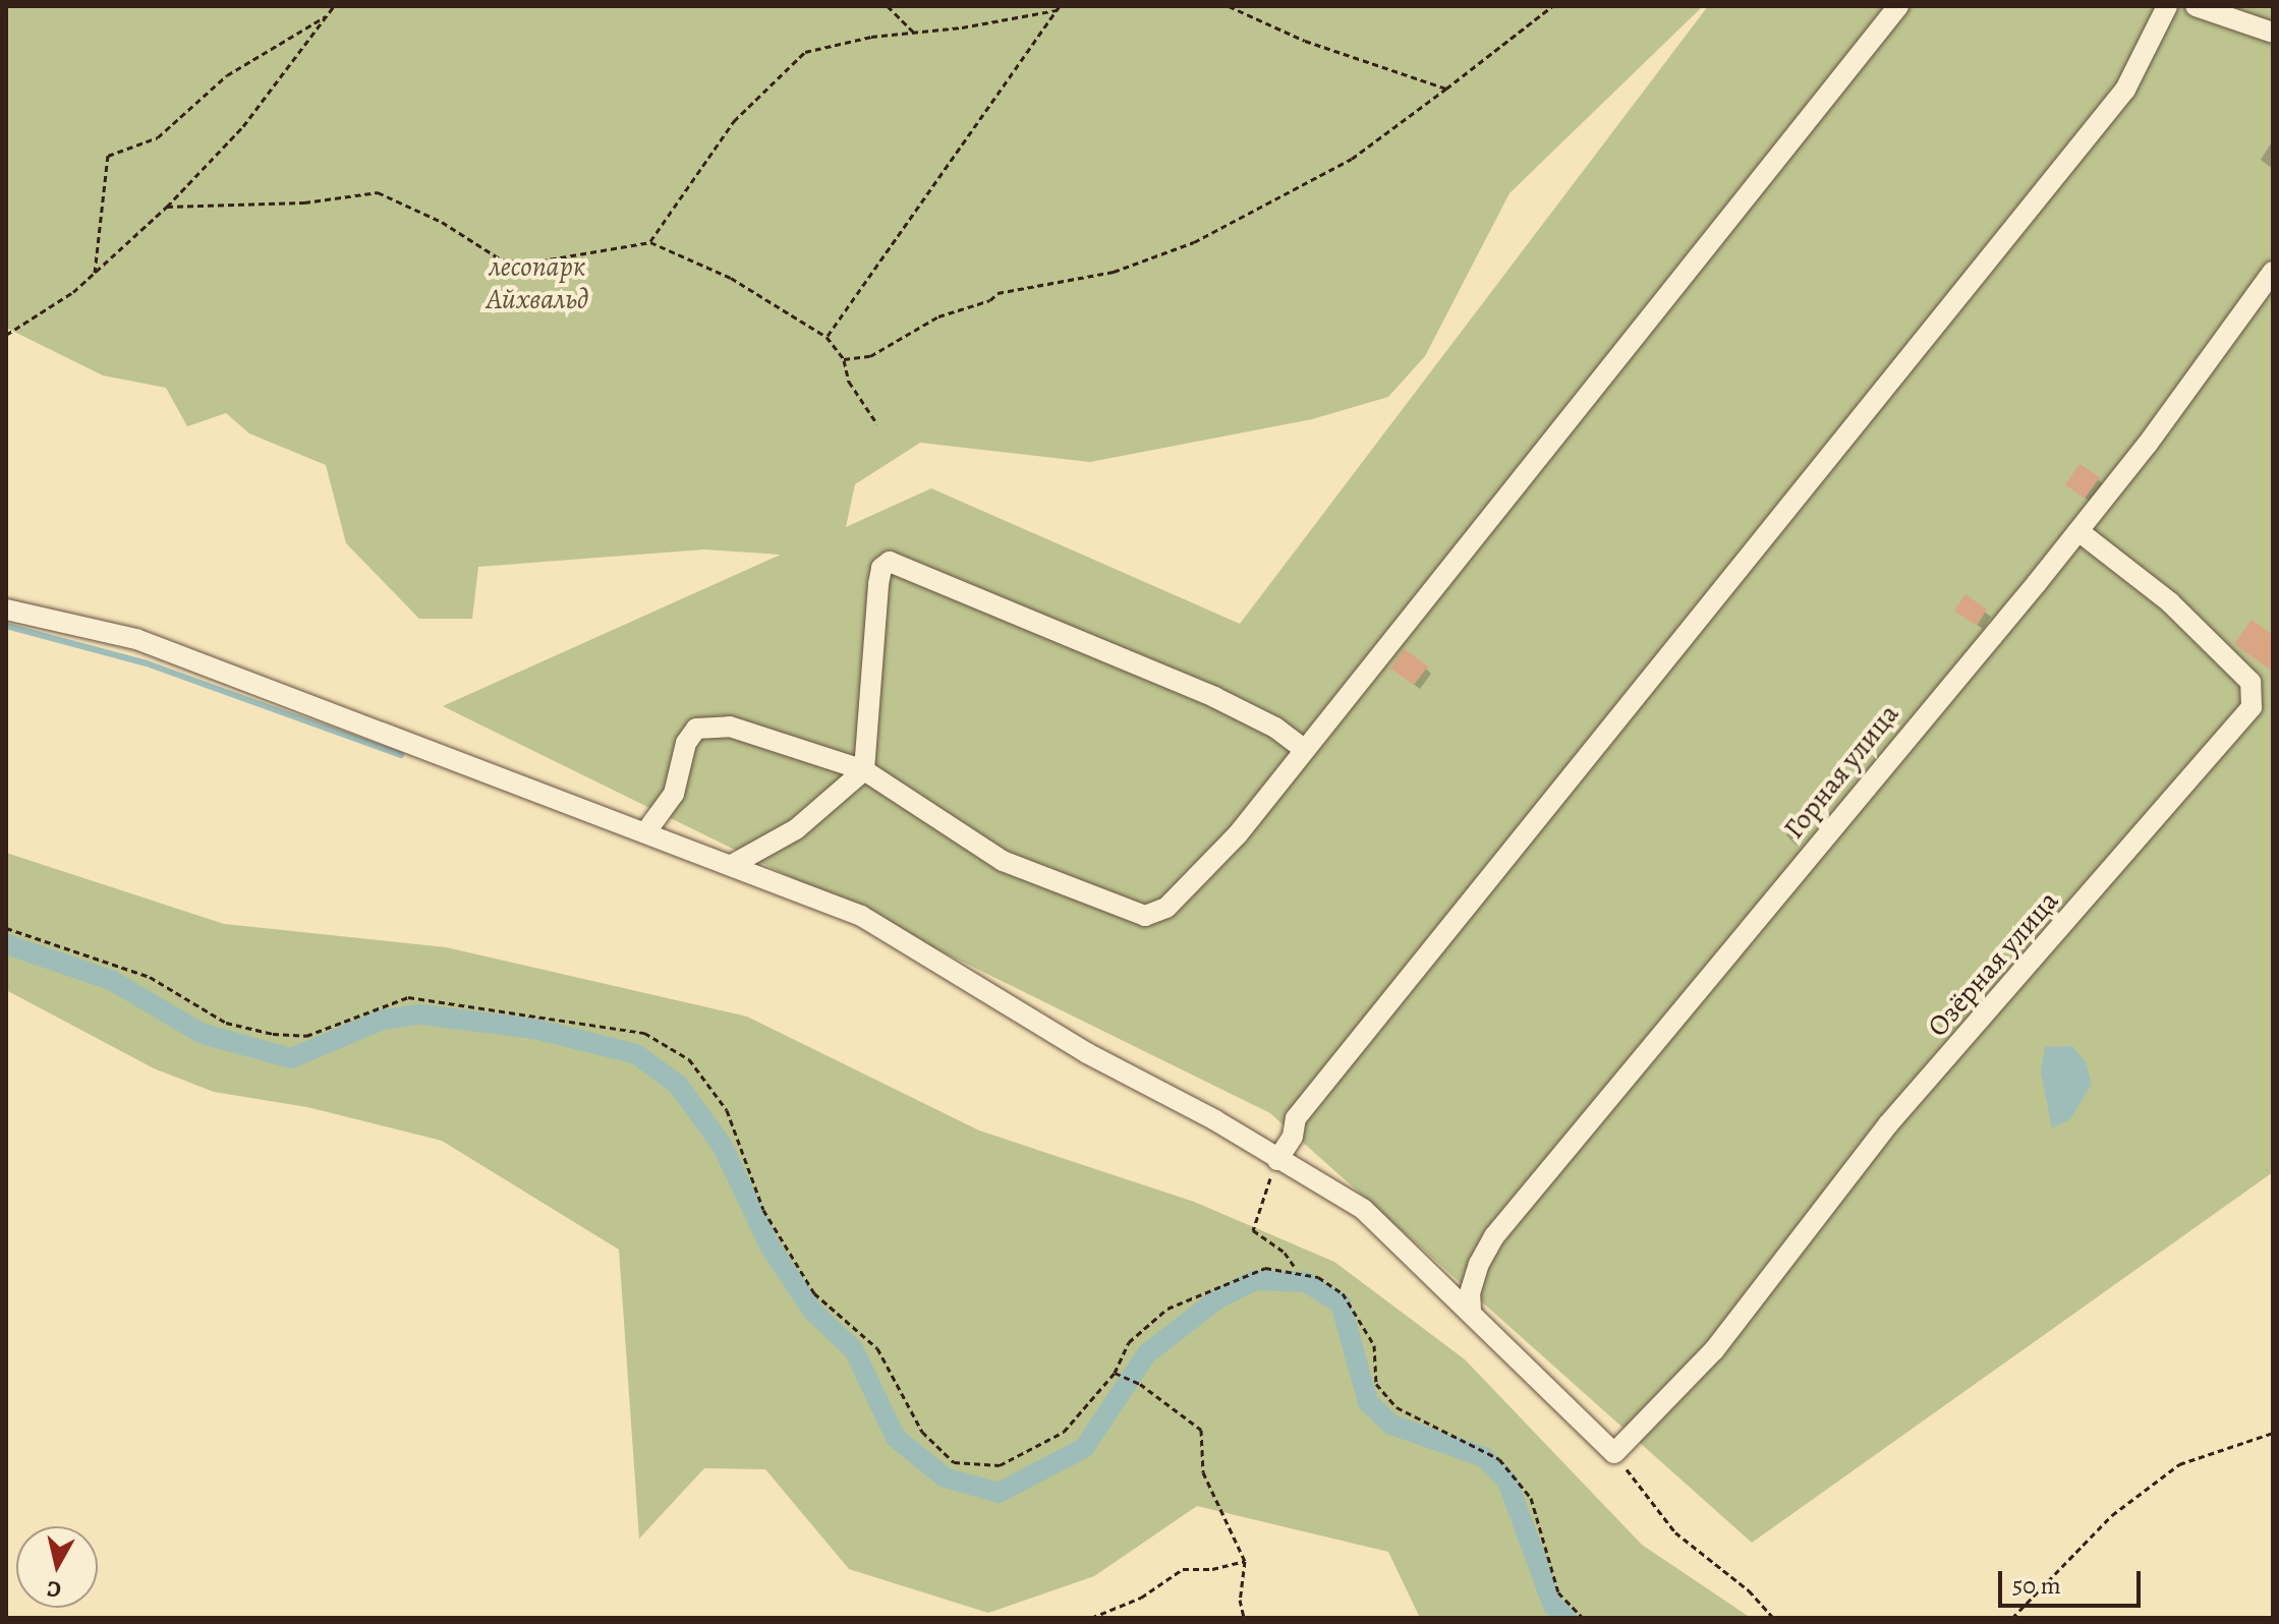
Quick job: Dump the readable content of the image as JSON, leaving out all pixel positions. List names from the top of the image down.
{
  "streets": {
    "street": ["Горная улица", "Озёрная улица"]
  },
  "crossings": [
    ["Горная улица", "Озёрная улица"]
  ],
  "parks": ["лесопарк Айхвальд"],
  "scale_bar": "50 m",
  "north": "bottom"
}
